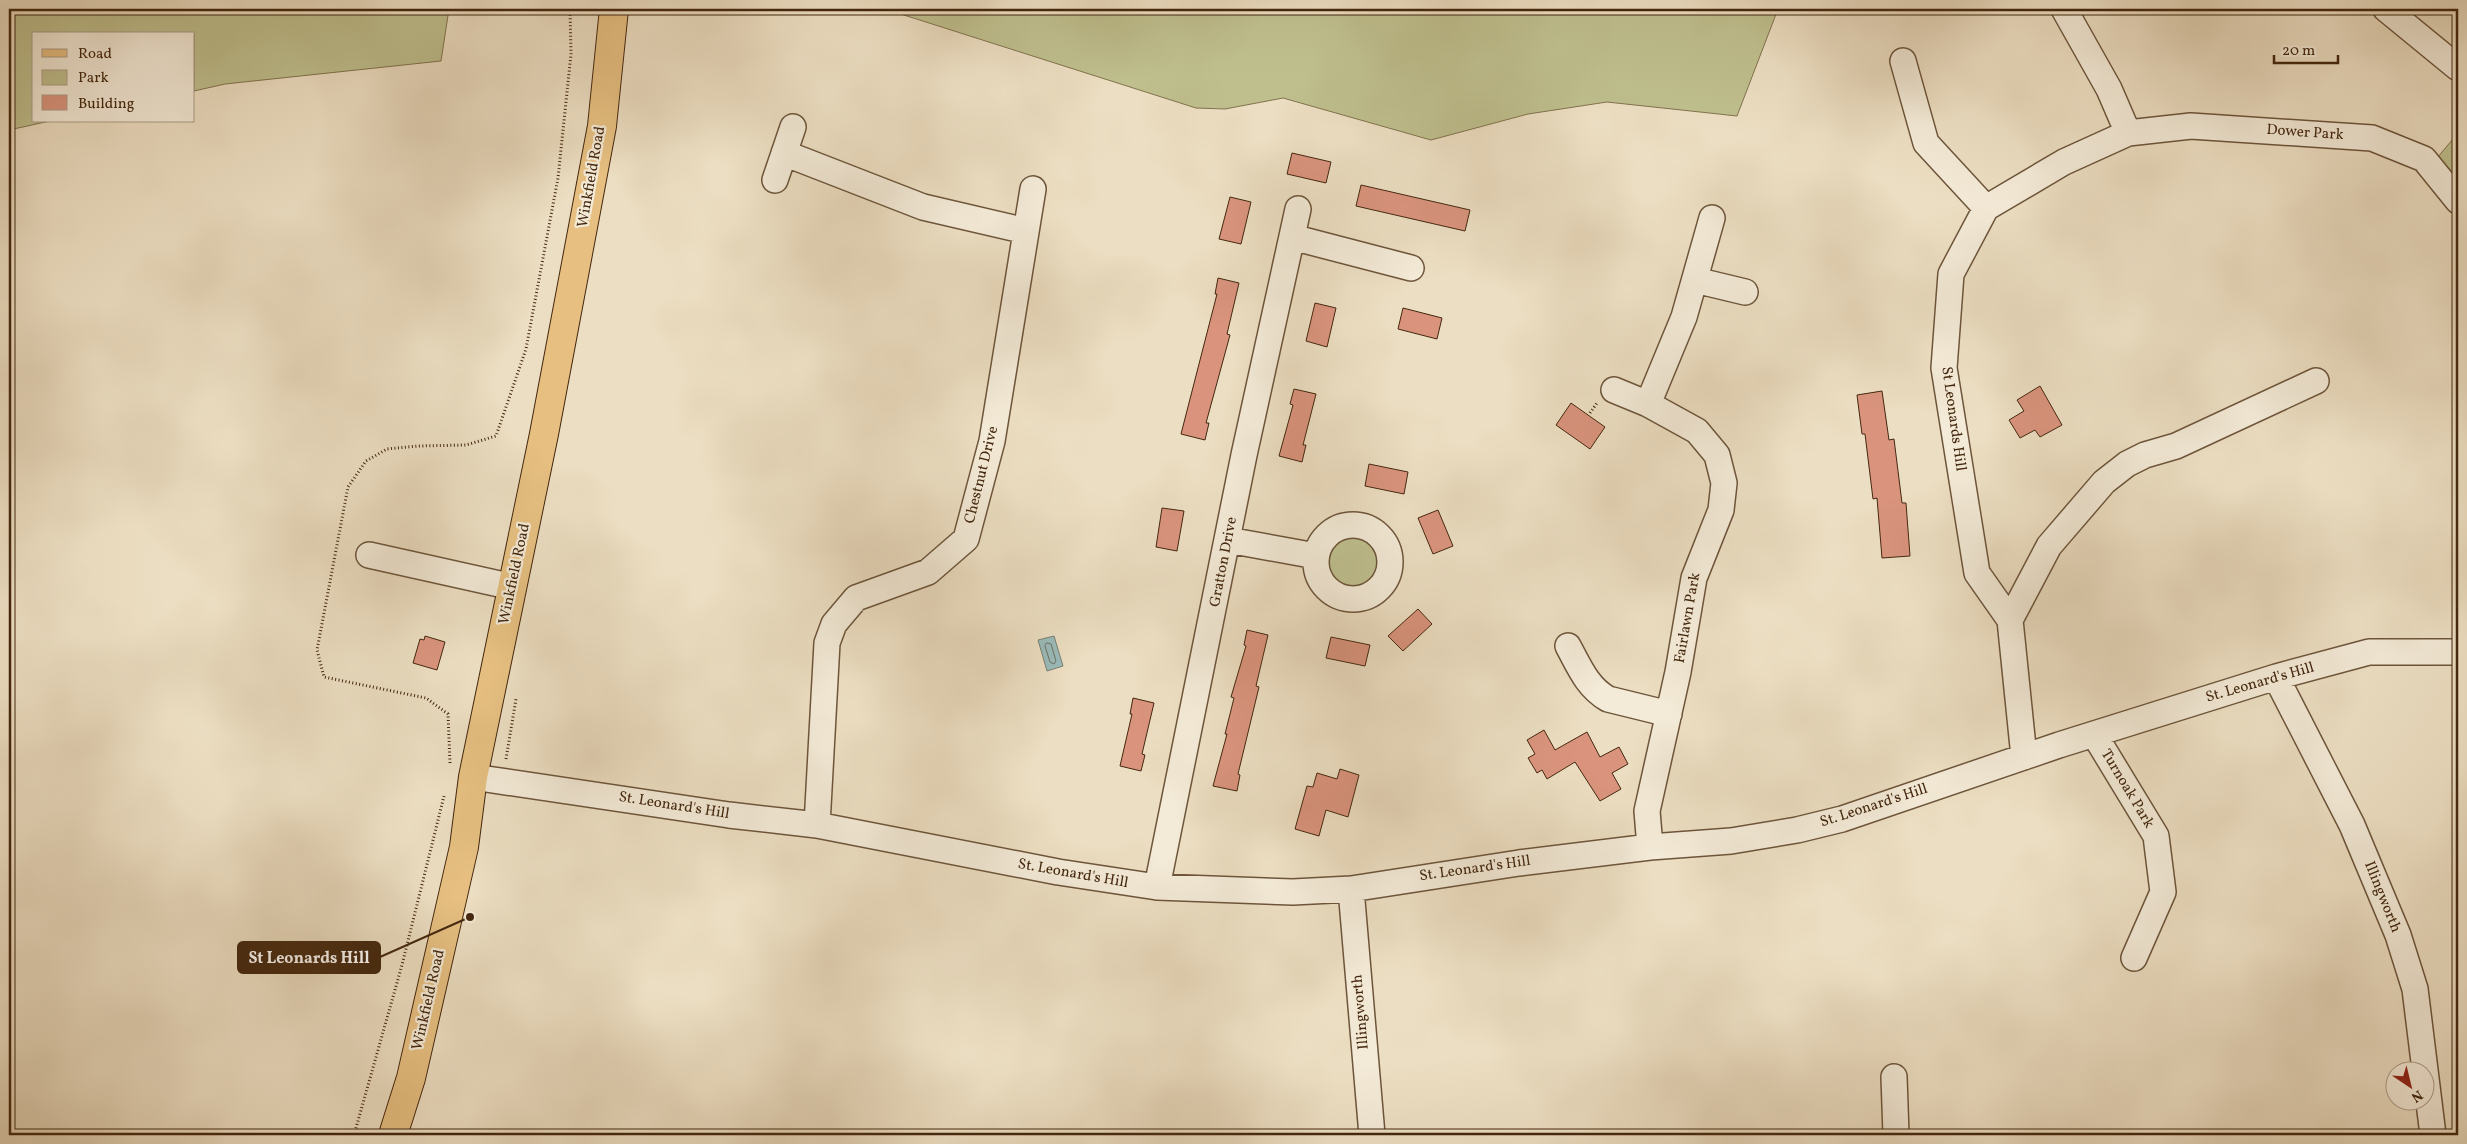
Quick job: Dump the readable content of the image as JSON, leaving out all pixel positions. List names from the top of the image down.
{
  "streets": {
    "main road": ["Winkfield Road"],
    "street": [
      "Dower Park",
      "St Leonards Hill",
      "Chestnut Drive",
      "Gratton Drive",
      "Fairlawn Park",
      "St. Leonard's Hill",
      "Turnoak Park",
      "Illingworth"
    ]
  },
  "crossings": [
    ["Winkfield Road", "St. Leonard's Hill"],
    ["St Leonards Hill", "St. Leonard's Hill"],
    ["Chestnut Drive", "St. Leonard's Hill"],
    ["Gratton Drive", "St. Leonard's Hill"],
    ["Fairlawn Park", "St. Leonard's Hill"],
    ["St. Leonard's Hill", "Turnoak Park"],
    ["St. Leonard's Hill", "Illingworth"]
  ],
  "places": ["St Leonards Hill"],
  "legend": ["Road", "Park", "Building"],
  "scale_bar": "20 m",
  "north": "bottom right"
}
